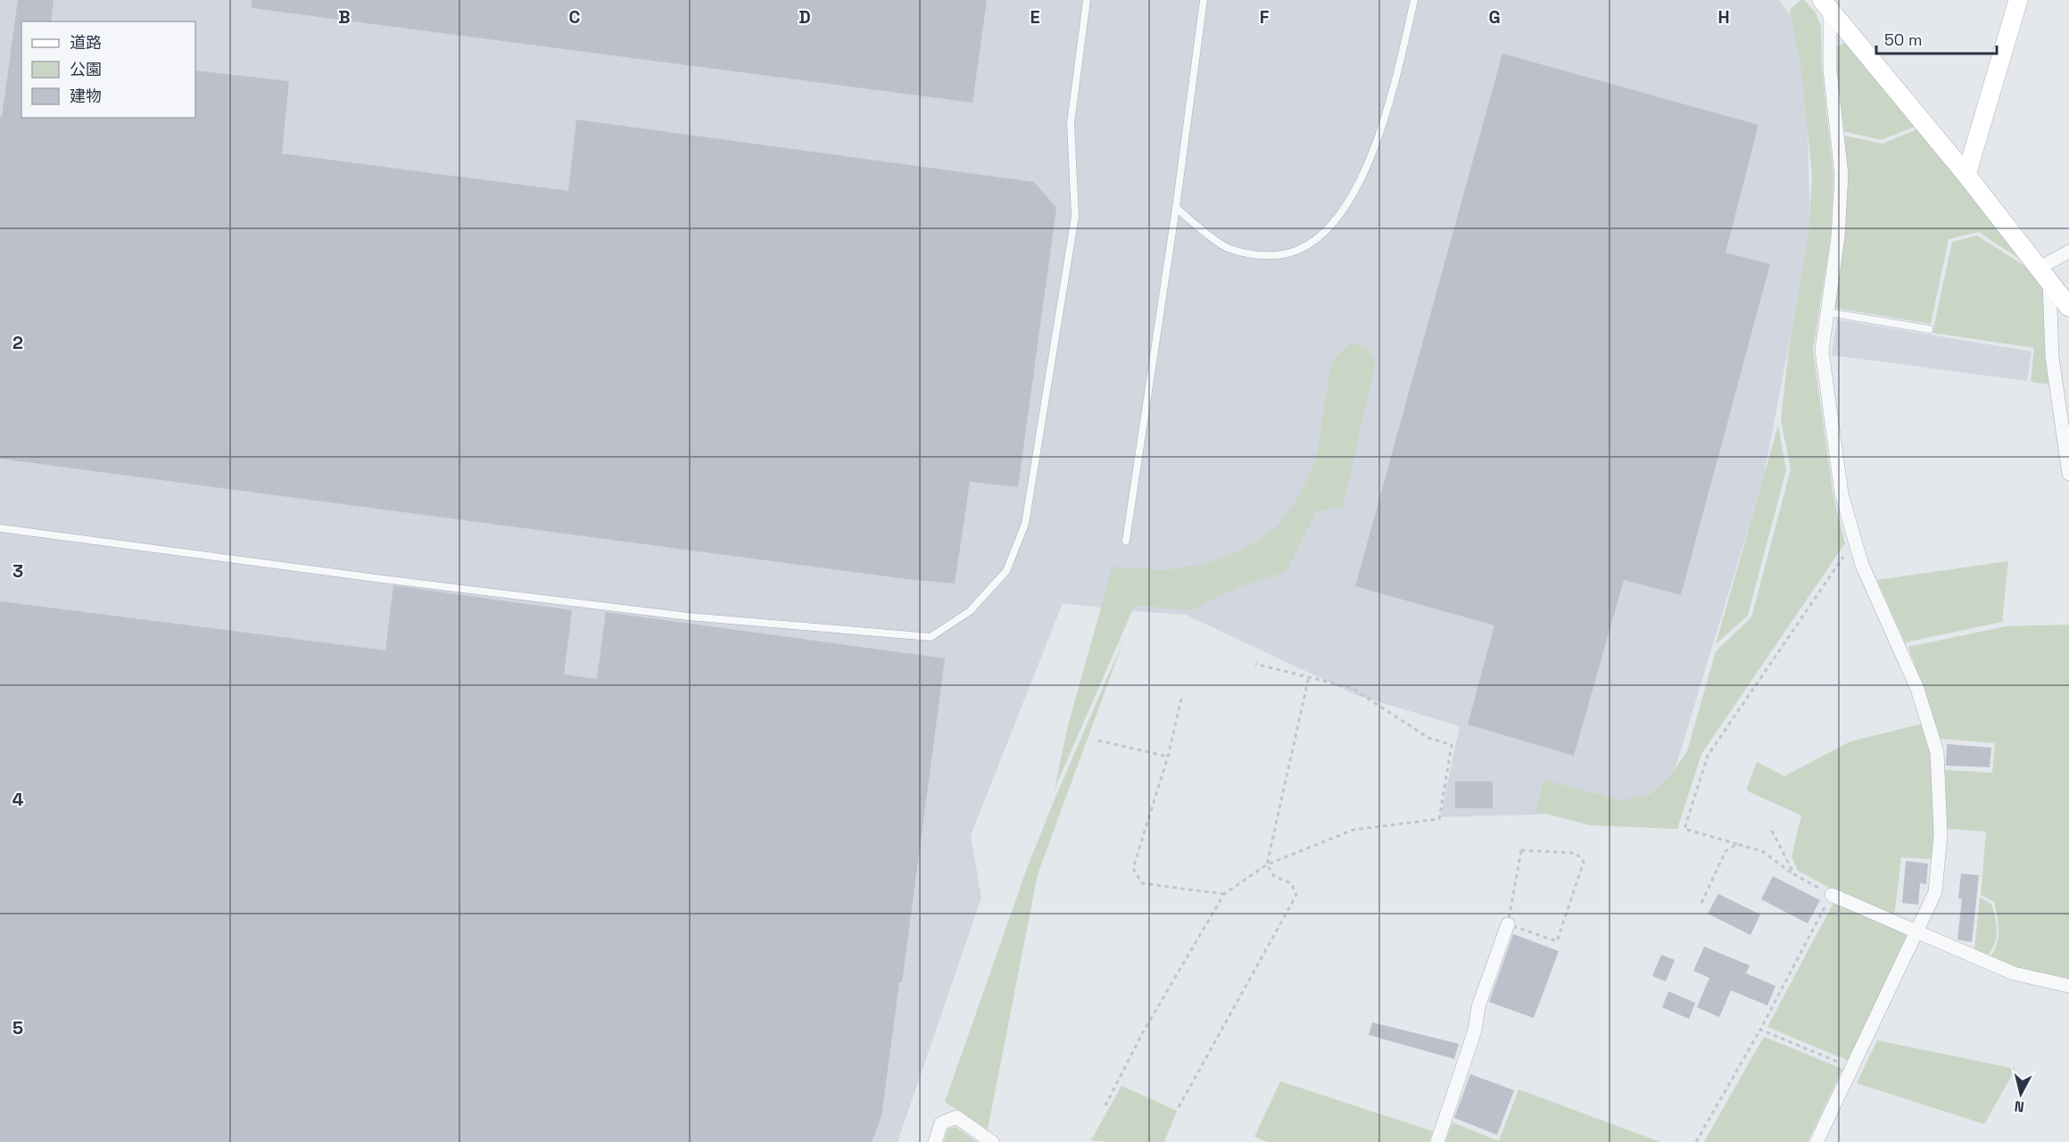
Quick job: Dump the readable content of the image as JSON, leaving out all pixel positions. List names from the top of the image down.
{
  "legend": ["道路", "公園", "建物"],
  "scale_bar": "50 m",
  "north": "bottom",
  "grid": {
    "columns": [
      "B",
      "C",
      "D",
      "E",
      "F",
      "G",
      "H"
    ],
    "rows": [
      "2",
      "3",
      "4",
      "5"
    ]
  }
}
